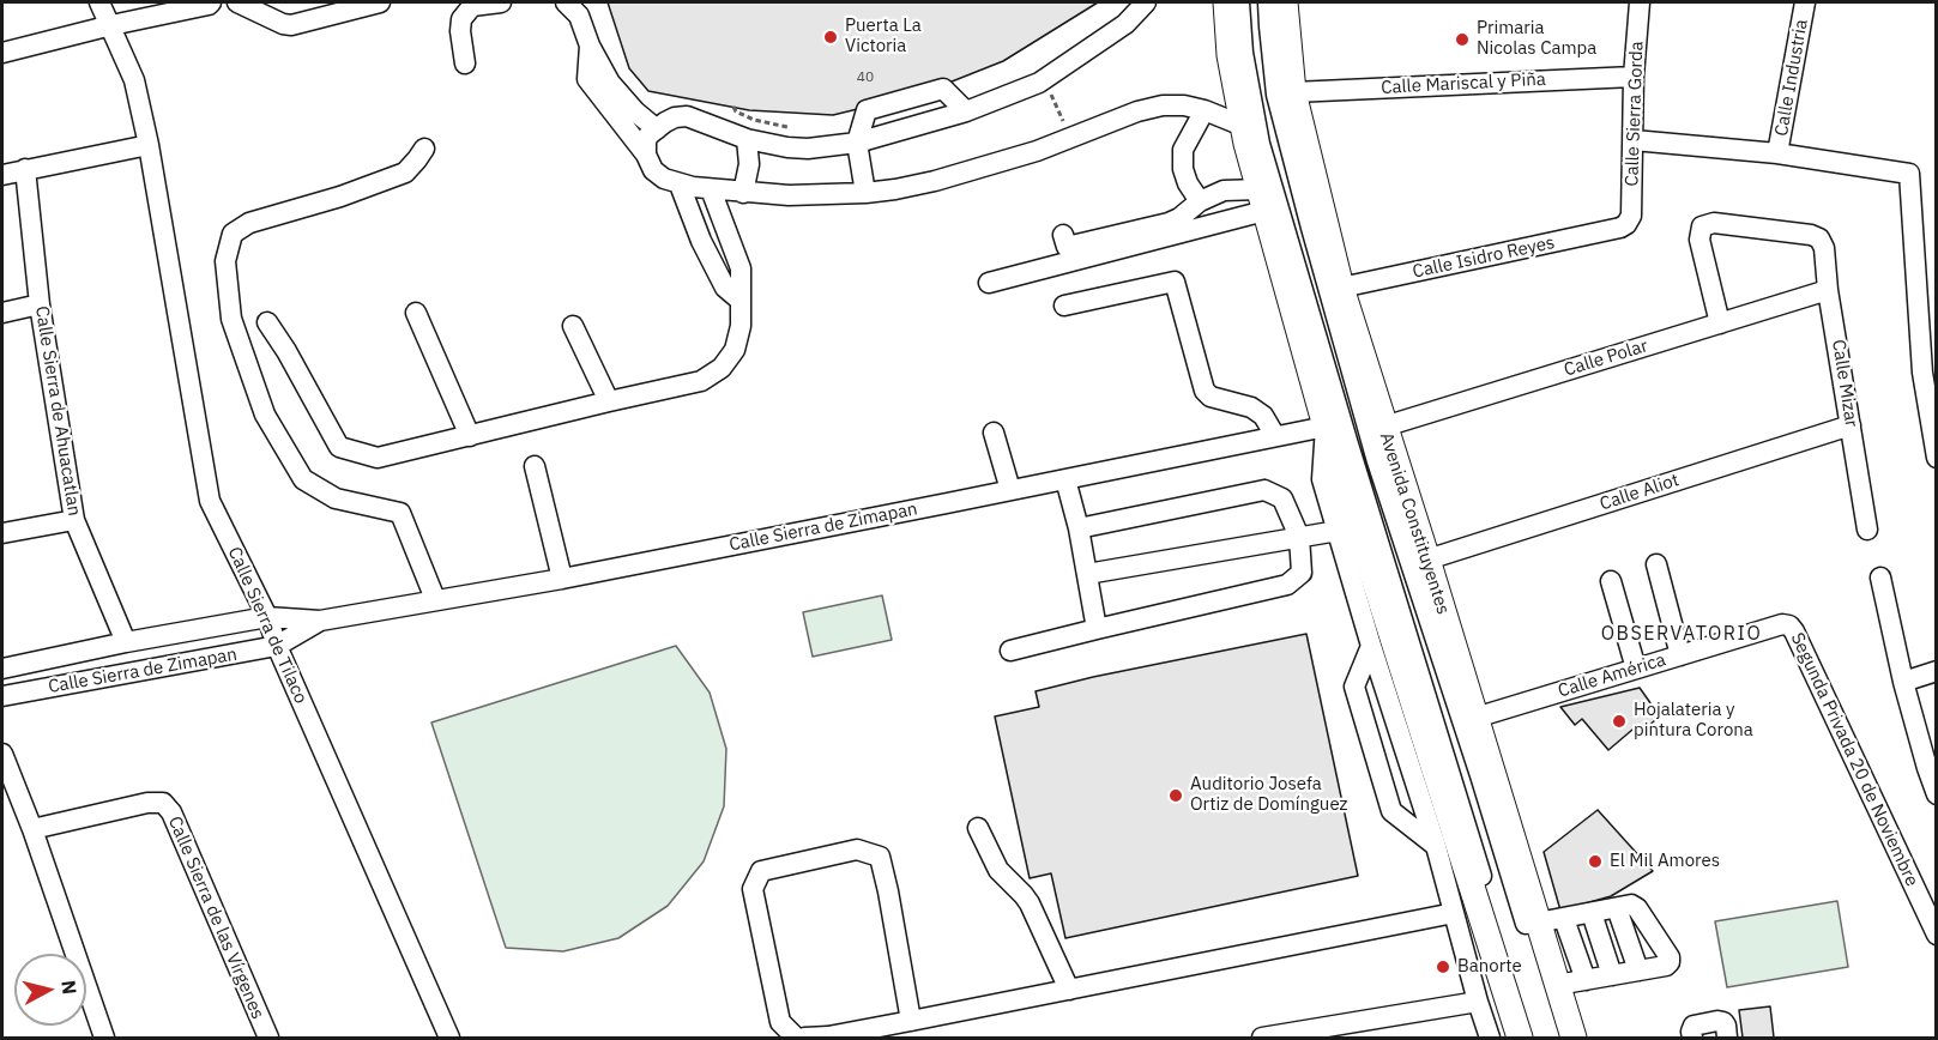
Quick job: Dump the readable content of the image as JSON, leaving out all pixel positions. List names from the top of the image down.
{
  "streets": {
    "main road": ["Avenida Constituyentes"],
    "street": [
      "Calle Industria",
      "Calle Mariscal y Piña",
      "Calle Sierra Gorda",
      "Calle Isidro Reyes",
      "Calle Polar",
      "Calle Mizar",
      "Calle Sierra de Ahuacatlan",
      "Calle Aliot",
      "Calle Sierra de Zimapan",
      "Calle Sierra de Tilaco",
      "Calle América",
      "Segunda Privada 20 de Noviembre",
      "Calle Sierra de las Vírgenes"
    ]
  },
  "crossings": [
    ["Calle Mariscal y Piña", "Calle Sierra Gorda"],
    ["Calle Mariscal y Piña", "Avenida Constituyentes"],
    ["Calle Sierra Gorda", "Calle Isidro Reyes"],
    ["Calle Isidro Reyes", "Avenida Constituyentes"],
    ["Calle Polar", "Calle Mizar"],
    ["Calle Polar", "Avenida Constituyentes"],
    ["Calle Mizar", "Calle Aliot"],
    ["Calle Sierra de Ahuacatlan", "Calle Sierra de Zimapan"],
    ["Calle Aliot", "Avenida Constituyentes"],
    ["Avenida Constituyentes", "Calle América"],
    ["Calle Sierra de Zimapan", "Calle Sierra de Tilaco"],
    ["Calle América", "Segunda Privada 20 de Noviembre"]
  ],
  "districts": ["OBSERVATORIO"],
  "places": [
    "Puerta La Victoria",
    "Primaria Nicolas Campa",
    "Hojalateria y pintura Corona",
    "Auditorio Josefa Ortiz de Domínguez",
    "El Mil Amores",
    "Banorte"
  ],
  "house_numbers": ["40"],
  "north": "right"
}
